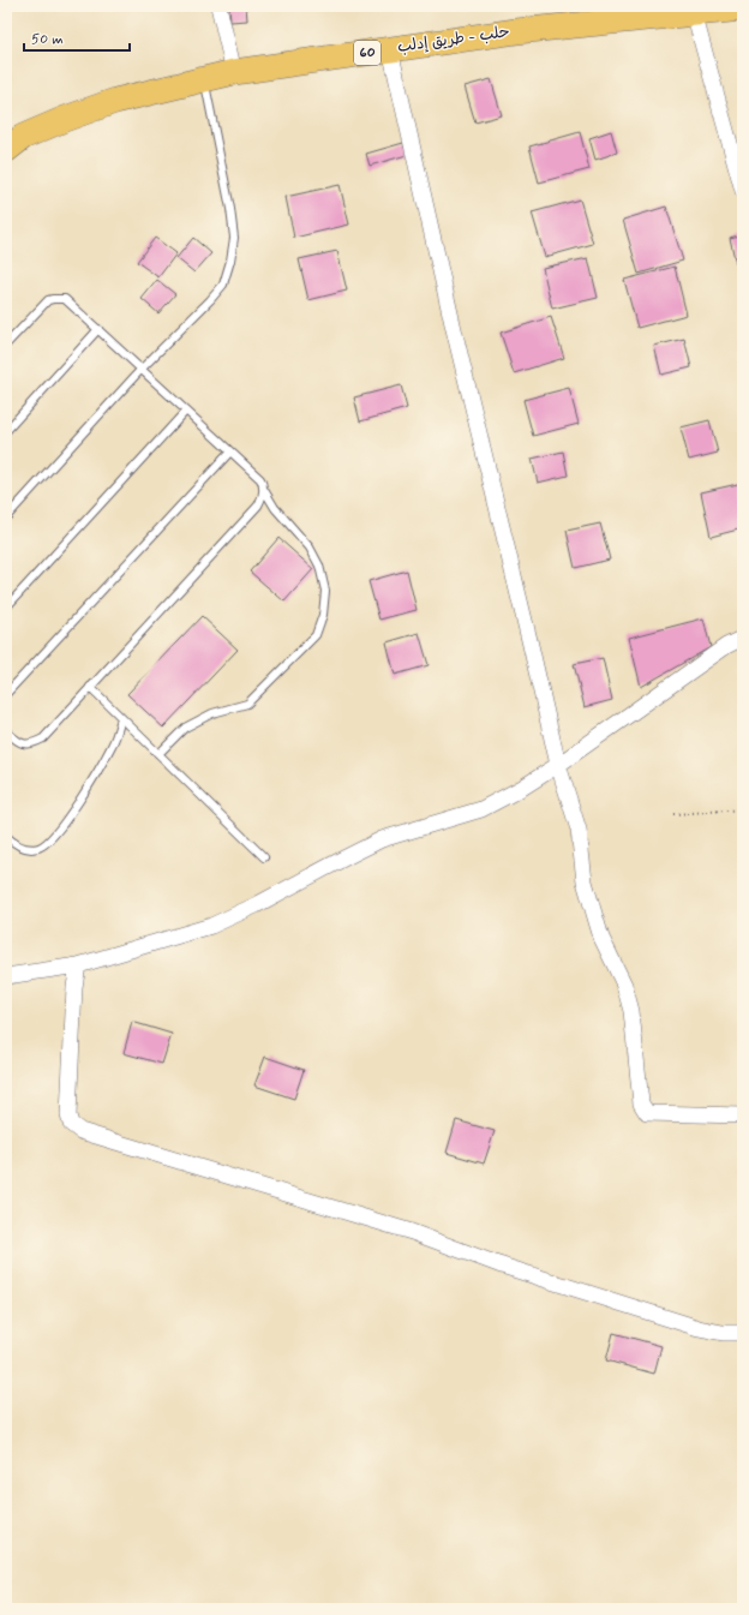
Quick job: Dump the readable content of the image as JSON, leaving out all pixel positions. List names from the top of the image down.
{
  "streets": {
    "highway": ["حلب - طريق إدلب", "60"]
  },
  "scale_bar": "50 m"
}
